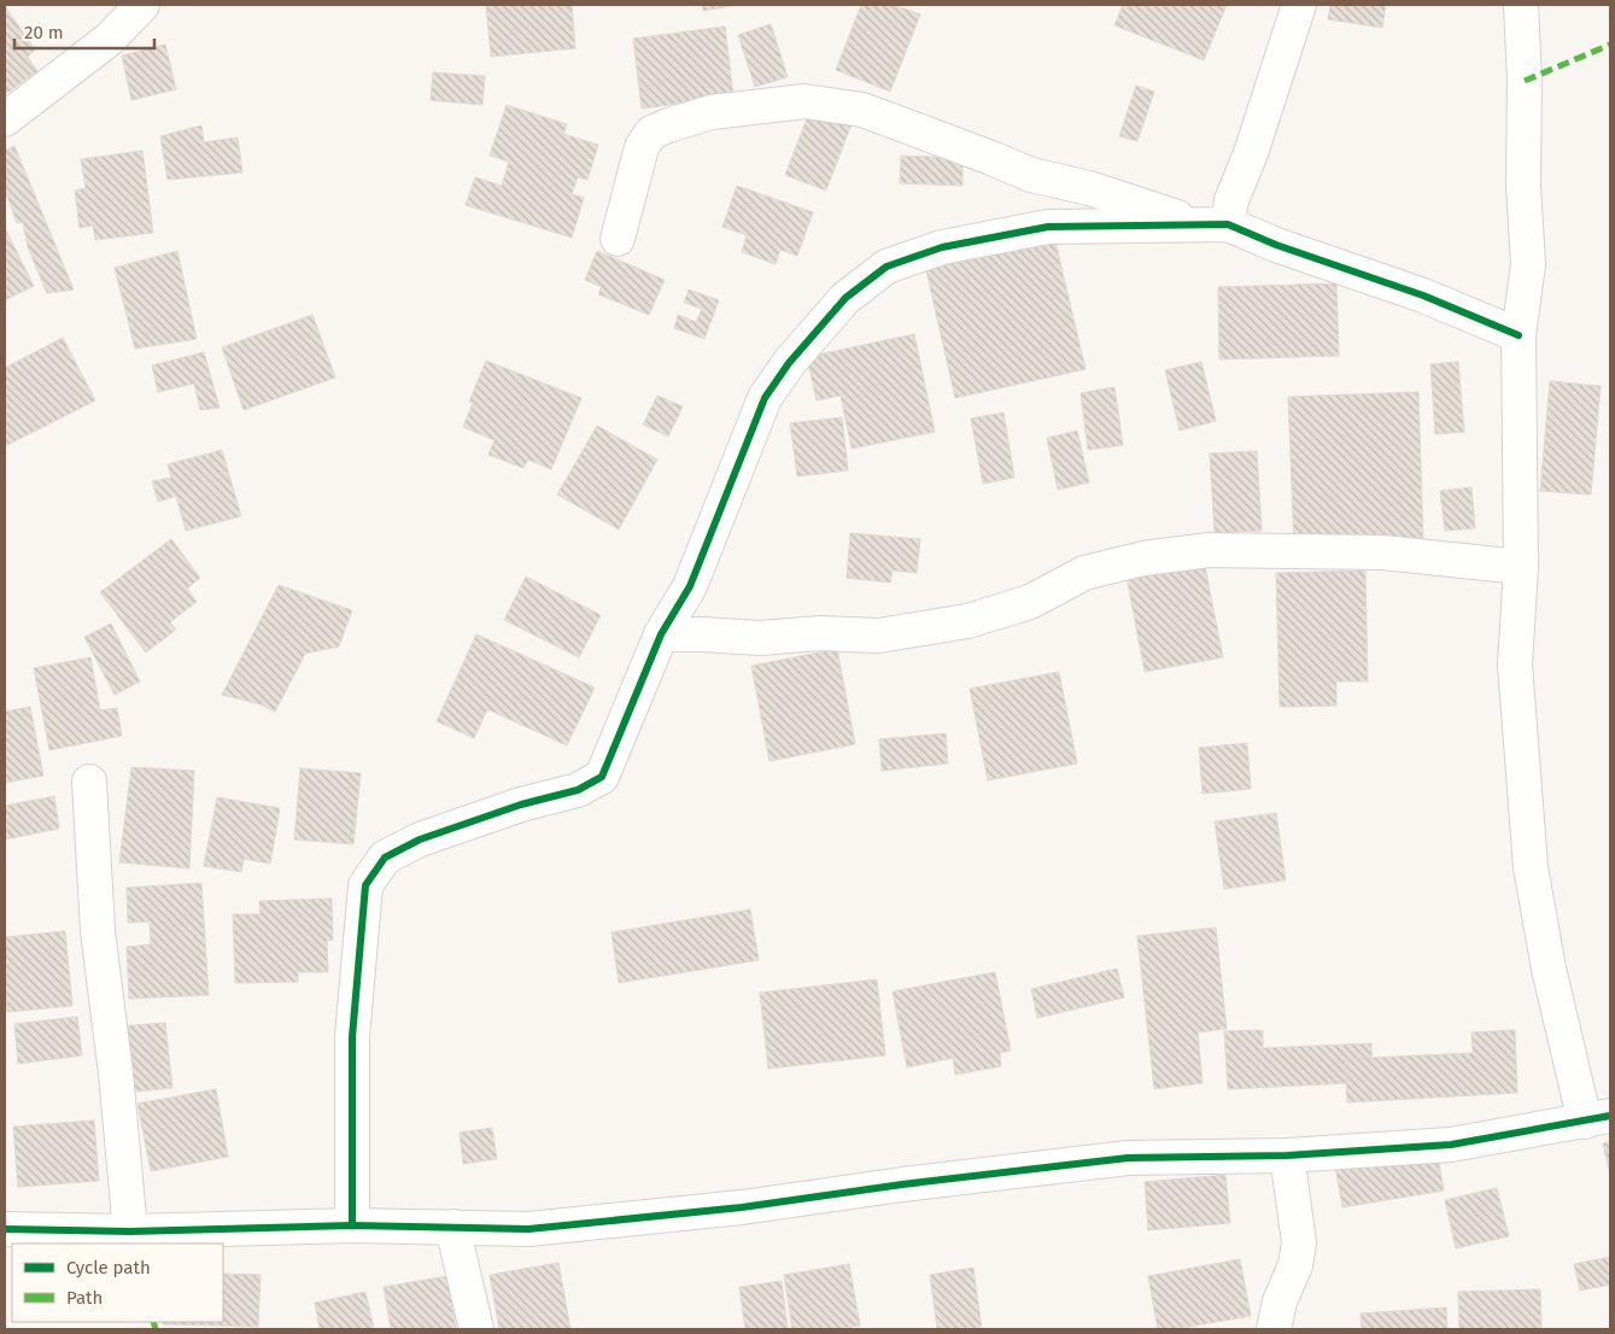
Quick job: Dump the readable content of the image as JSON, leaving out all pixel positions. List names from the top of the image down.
{
  "legend": ["Cycle path", "Path"],
  "scale_bar": "20 m"
}
